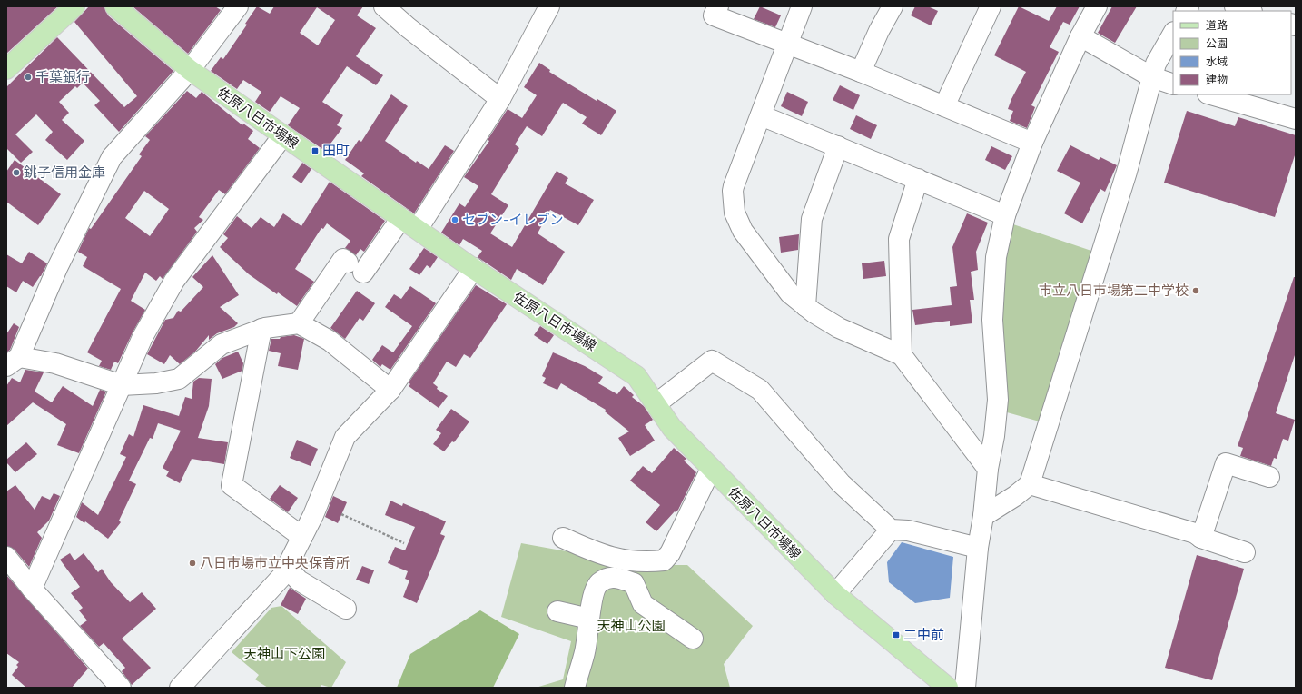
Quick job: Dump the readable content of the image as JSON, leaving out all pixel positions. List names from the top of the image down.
{
  "streets": {
    "main road": ["佐原八日市場線"]
  },
  "parks": ["天神山公園", "天神山下公園"],
  "places": {
    "other": [
      "千葉銀行",
      "銚子信用金庫",
      "セブン-イレブン",
      "市立八日市場第二中学校",
      "八日市場市立中央保育所"
    ],
    "transit": ["田町", "二中前"]
  },
  "legend": [
    "道路",
    "公園",
    "水域",
    "建物"
  ]
}
